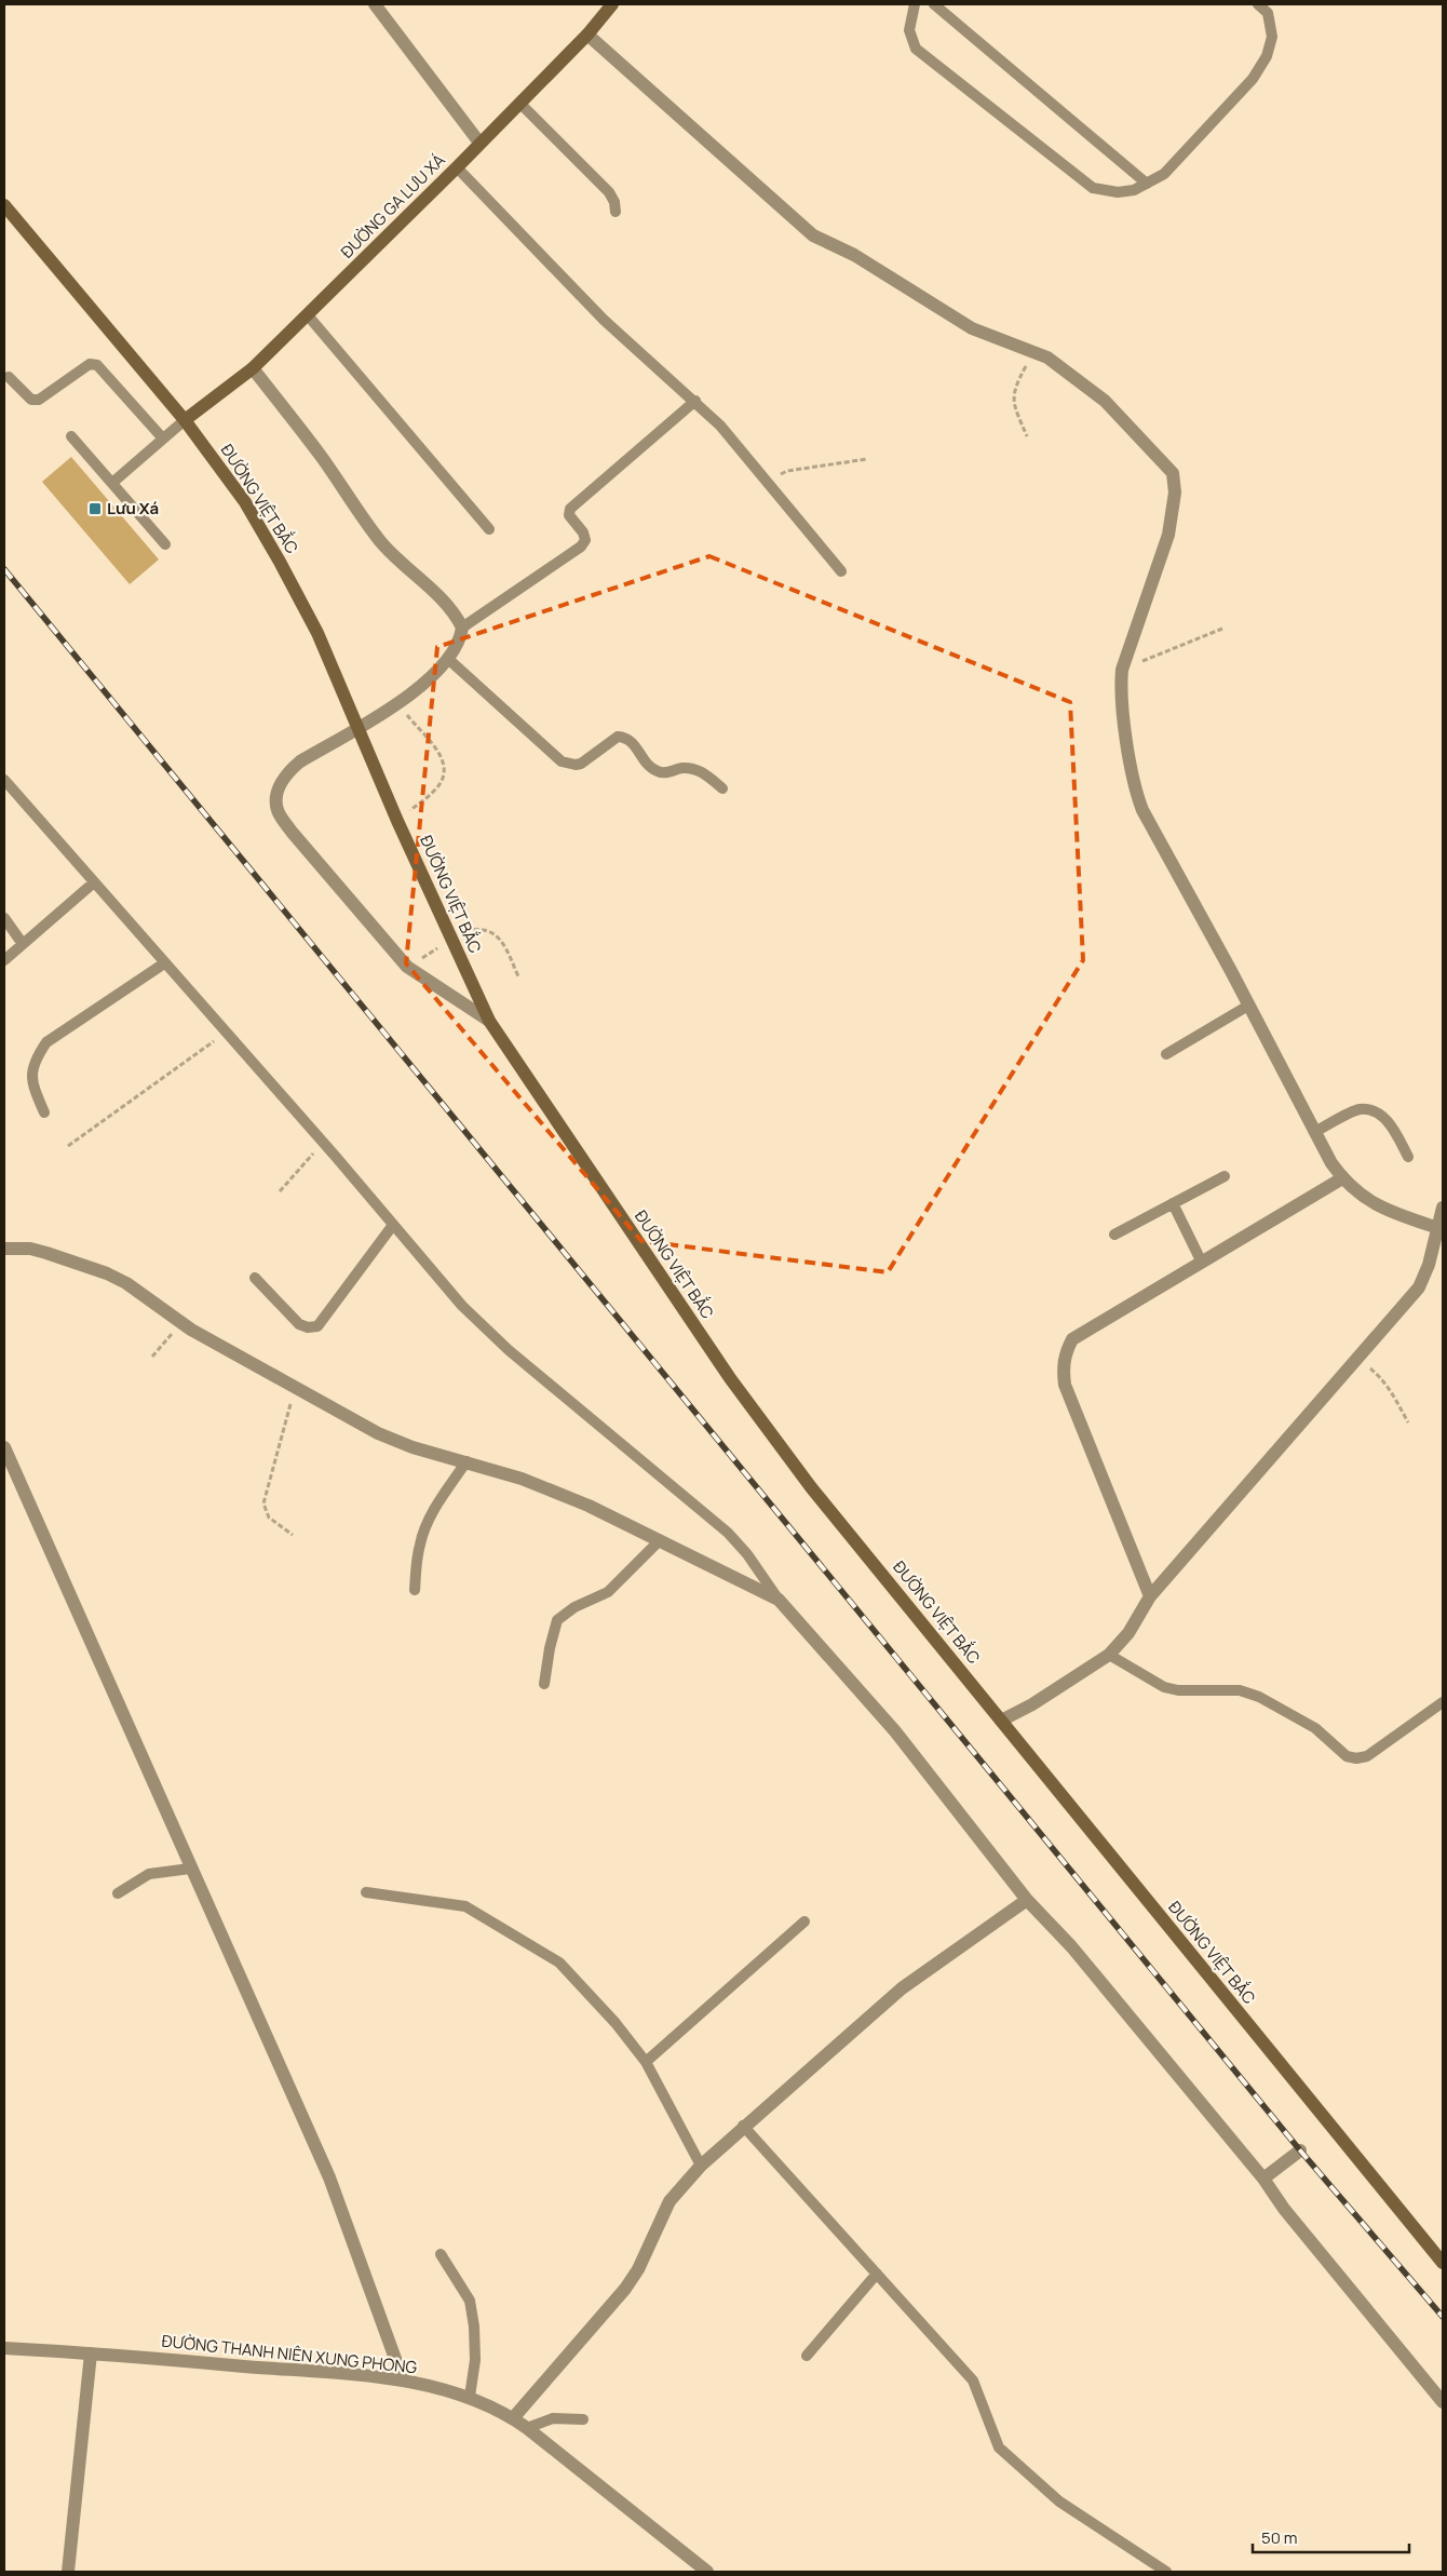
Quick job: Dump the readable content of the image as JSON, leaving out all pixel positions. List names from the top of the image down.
{
  "streets": {
    "main road": ["ĐƯỜNG GA LƯU XÁ", "ĐƯỜNG VIỆT BẮC"],
    "street": ["ĐƯỜNG THANH NIÊN XUNG PHONG"]
  },
  "crossings": [
    ["ĐƯỜNG GA LƯU XÁ", "ĐƯỜNG VIỆT BẮC"]
  ],
  "places": {
    "transit": ["Lưu Xá"]
  },
  "scale_bar": "50 m"
}
